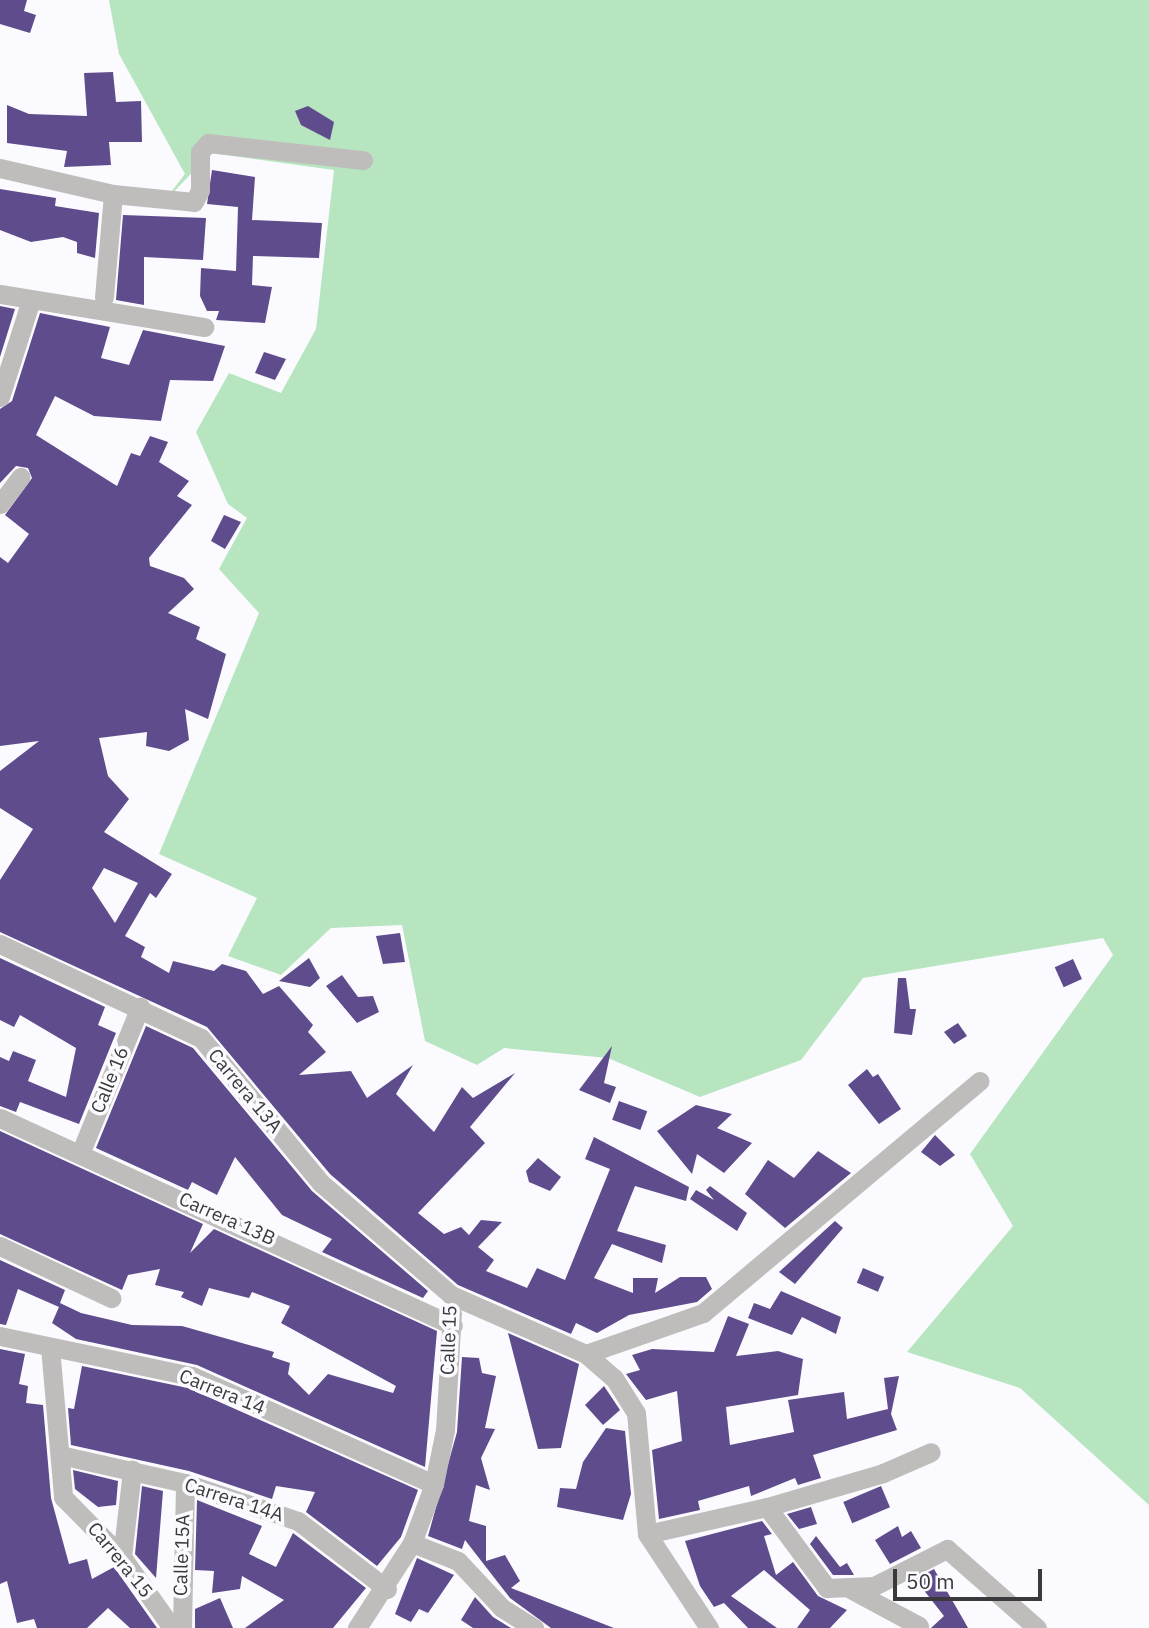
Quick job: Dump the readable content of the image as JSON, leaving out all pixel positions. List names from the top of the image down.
{
  "streets": {
    "street": [
      "Calle 16",
      "Carrera 13A",
      "Carrera 13B",
      "Calle 15",
      "Carrera 14",
      "Carrera 14A",
      "Calle 15A",
      "Carrera 15"
    ]
  },
  "crossings": [
    ["Calle 16", "Carrera 13A"],
    ["Calle 16", "Carrera 13B"],
    ["Carrera 13A", "Calle 15"],
    ["Carrera 13B", "Calle 15"],
    ["Calle 15", "Carrera 14"],
    ["Calle 15", "Carrera 14A"],
    ["Carrera 14A", "Calle 15A"],
    ["Carrera 14A", "Carrera 15"]
  ],
  "scale_bar": "50 m"
}
